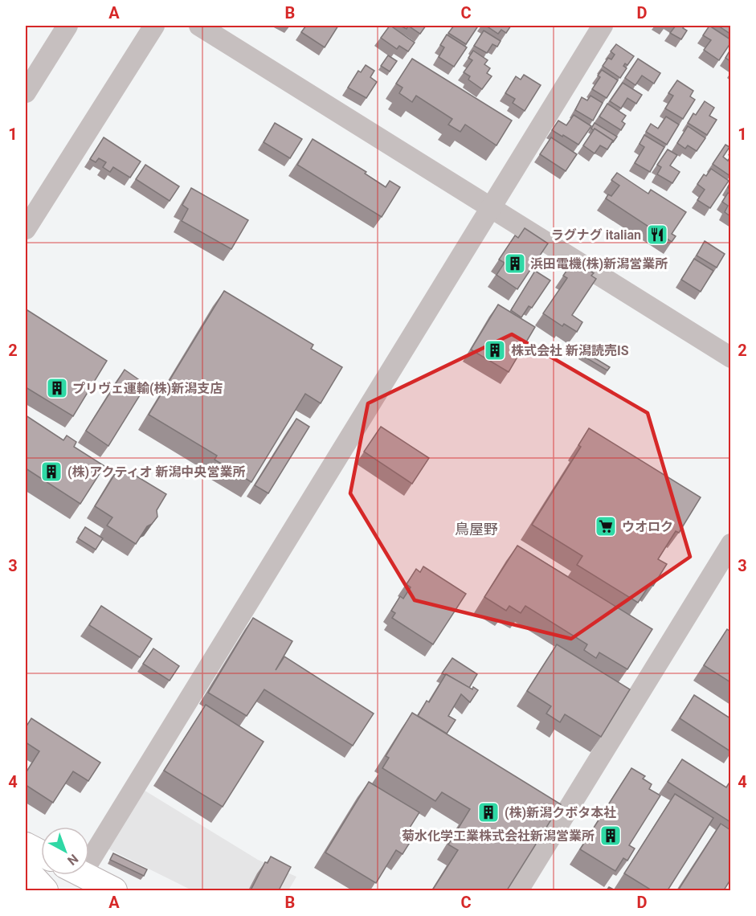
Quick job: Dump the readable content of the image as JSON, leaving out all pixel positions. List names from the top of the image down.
{
  "districts": ["鳥屋野"],
  "places": {
    "restaurant": ["ラグナグ italian"],
    "building": [
      "浜田電機(株)新潟営業所",
      "株式会社 新潟読売IS",
      "プリヴェ運輸(株)新潟支店",
      "(株)アクティオ 新潟中央営業所",
      "(株)新潟クボタ本社",
      "菊水化学工業株式会社新潟営業所"
    ],
    "supermarket": ["ウオロク"]
  },
  "north": "bottom right",
  "grid": {
    "columns": [
      "A",
      "B",
      "C",
      "D"
    ],
    "rows": [
      "1",
      "2",
      "3",
      "4"
    ]
  }
}
